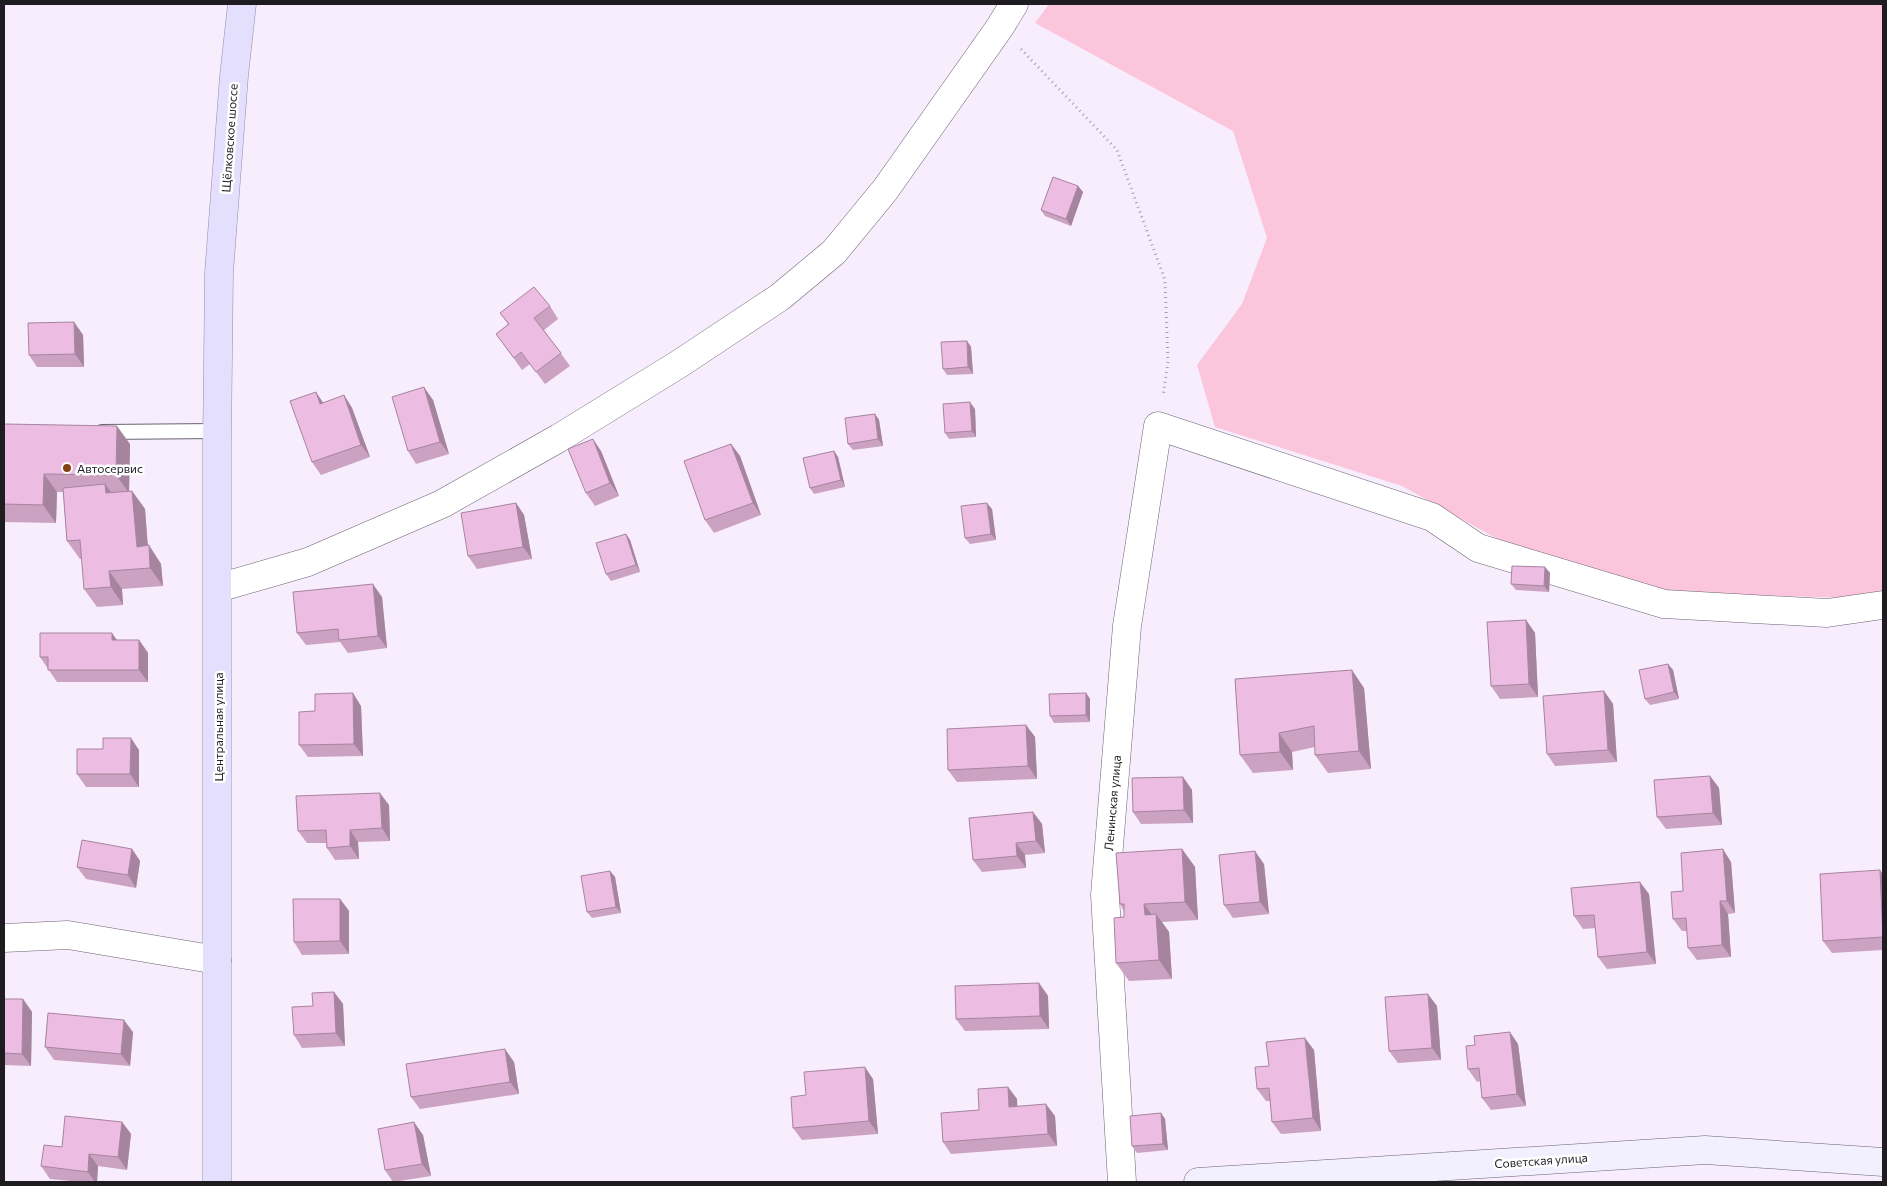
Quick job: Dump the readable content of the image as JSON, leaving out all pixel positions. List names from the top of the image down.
{
  "streets": {
    "main road": ["Щёлковское шоссе", "Центральная улица", "Советская улица"],
    "street": ["Ленинская улица"]
  },
  "crossings": [
    ["Щёлковское шоссе", "Центральная улица"]
  ],
  "places": ["Автосервис"]
}
